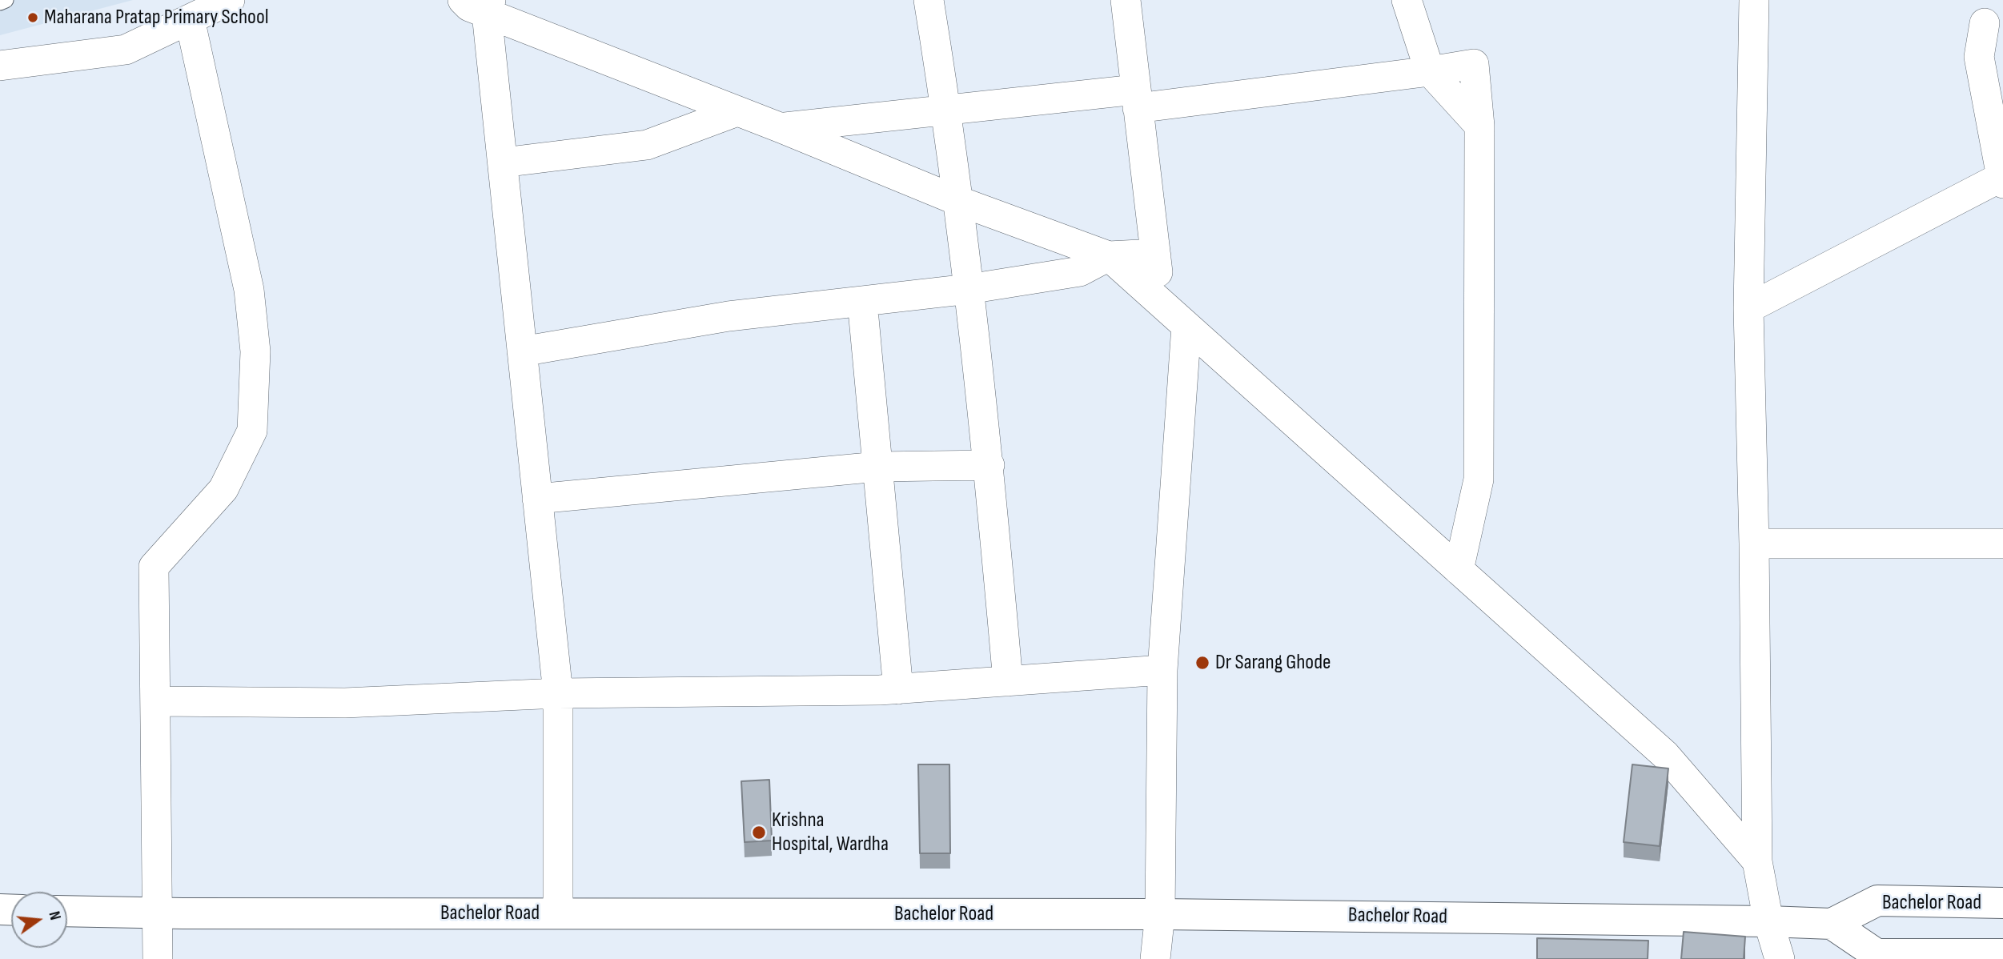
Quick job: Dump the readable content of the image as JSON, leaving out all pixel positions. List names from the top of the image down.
{
  "streets": {
    "main road": ["Bachelor Road"]
  },
  "places": ["Maharana Pratap Primary School", "Dr Sarang Ghode", "Krishna Hospital, Wardha"],
  "north": "right"
}
